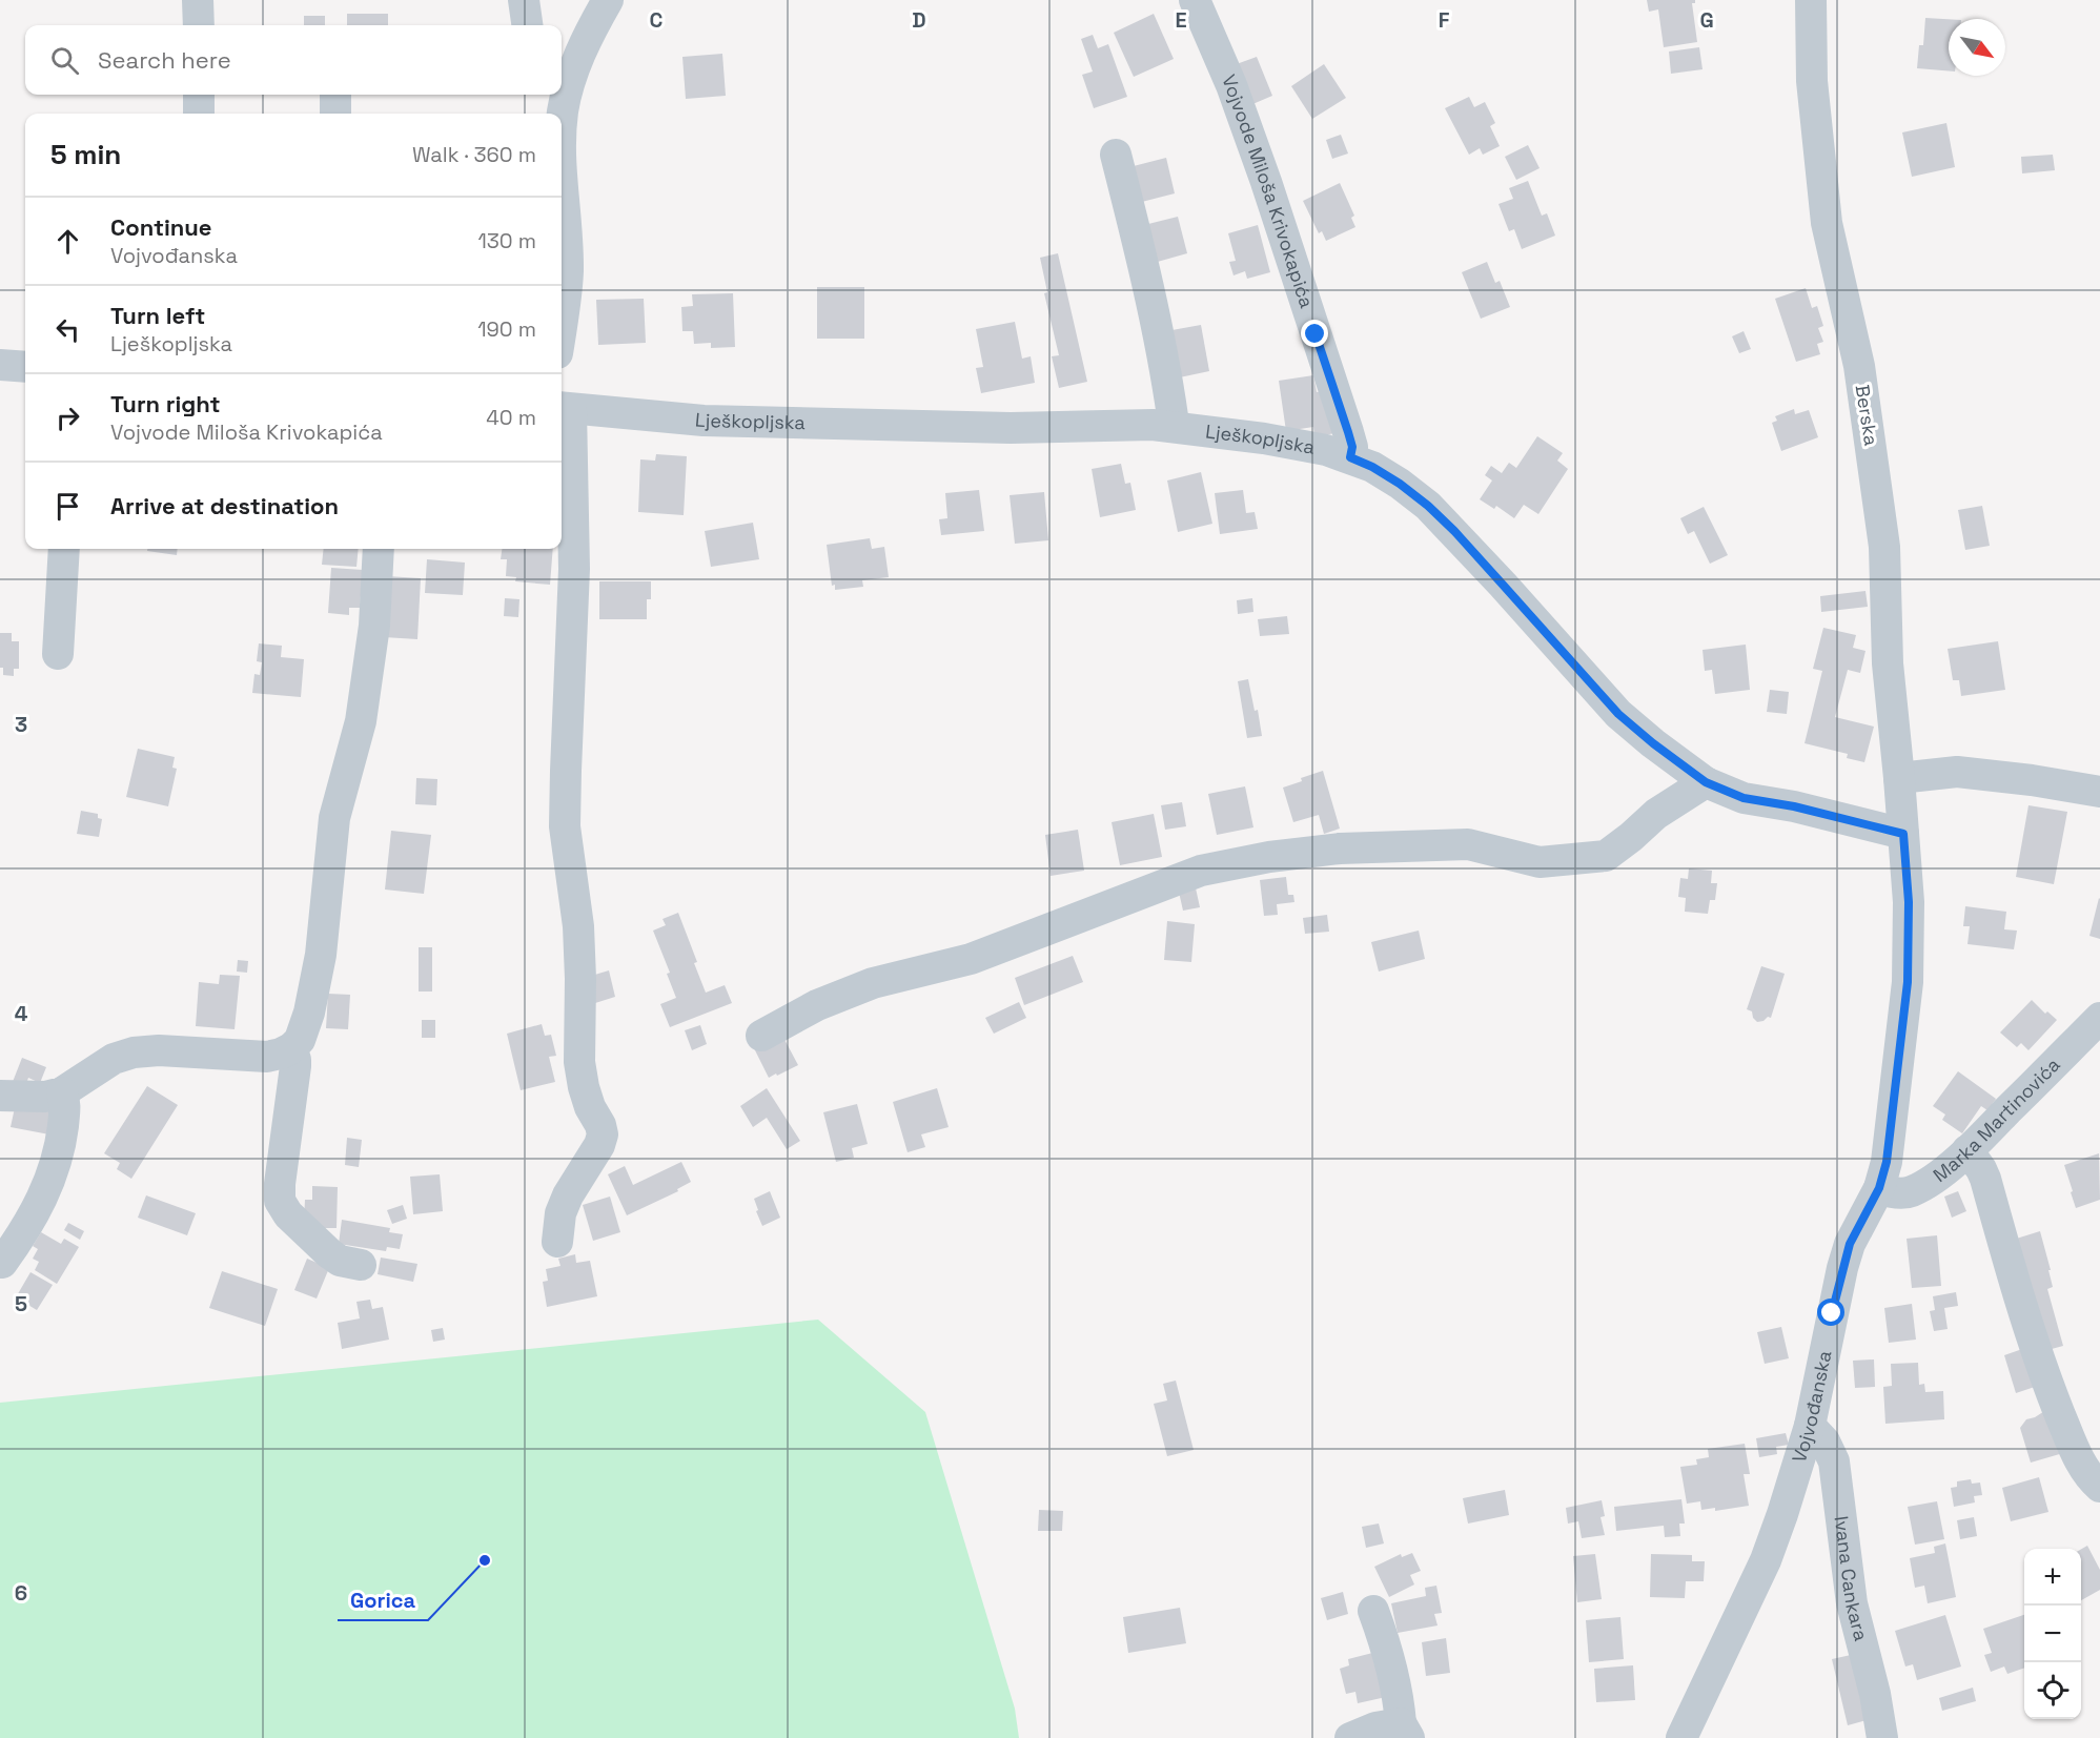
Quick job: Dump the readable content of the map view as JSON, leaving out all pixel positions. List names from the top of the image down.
{
  "streets": {
    "street": [
      "Vojvode Miloša Krivokapića",
      "Berska",
      "Lješkopljska",
      "Marka Martinovića",
      "Vojvođanska",
      "Ivana Cankara"
    ]
  },
  "crossings": [
    ["Vojvode Miloša Krivokapića", "Lješkopljska"],
    ["Berska", "Lješkopljska"],
    ["Berska", "Vojvođanska"],
    ["Lješkopljska", "Vojvođanska"],
    ["Marka Martinovića", "Vojvođanska"],
    ["Vojvođanska", "Ivana Cankara"]
  ],
  "places": ["Gorica"],
  "north": "bottom right",
  "page": {
    "search": "Search here",
    "heading": ["5 min", "Walk · 360 m"],
    "list": [
      ["Continue", "Vojvođanska", "130 m"],
      ["Turn left", "Lješkopljska", "190 m"],
      ["Turn right", "Vojvode Miloša Krivokapića", "40 m"],
      "Arrive at destination"
    ],
    "map_buttons": ["+", "−"]
  },
  "grid": {
    "columns": [
      "C",
      "D",
      "E",
      "F",
      "G"
    ],
    "rows": [
      "3",
      "4",
      "5",
      "6"
    ]
  }
}
